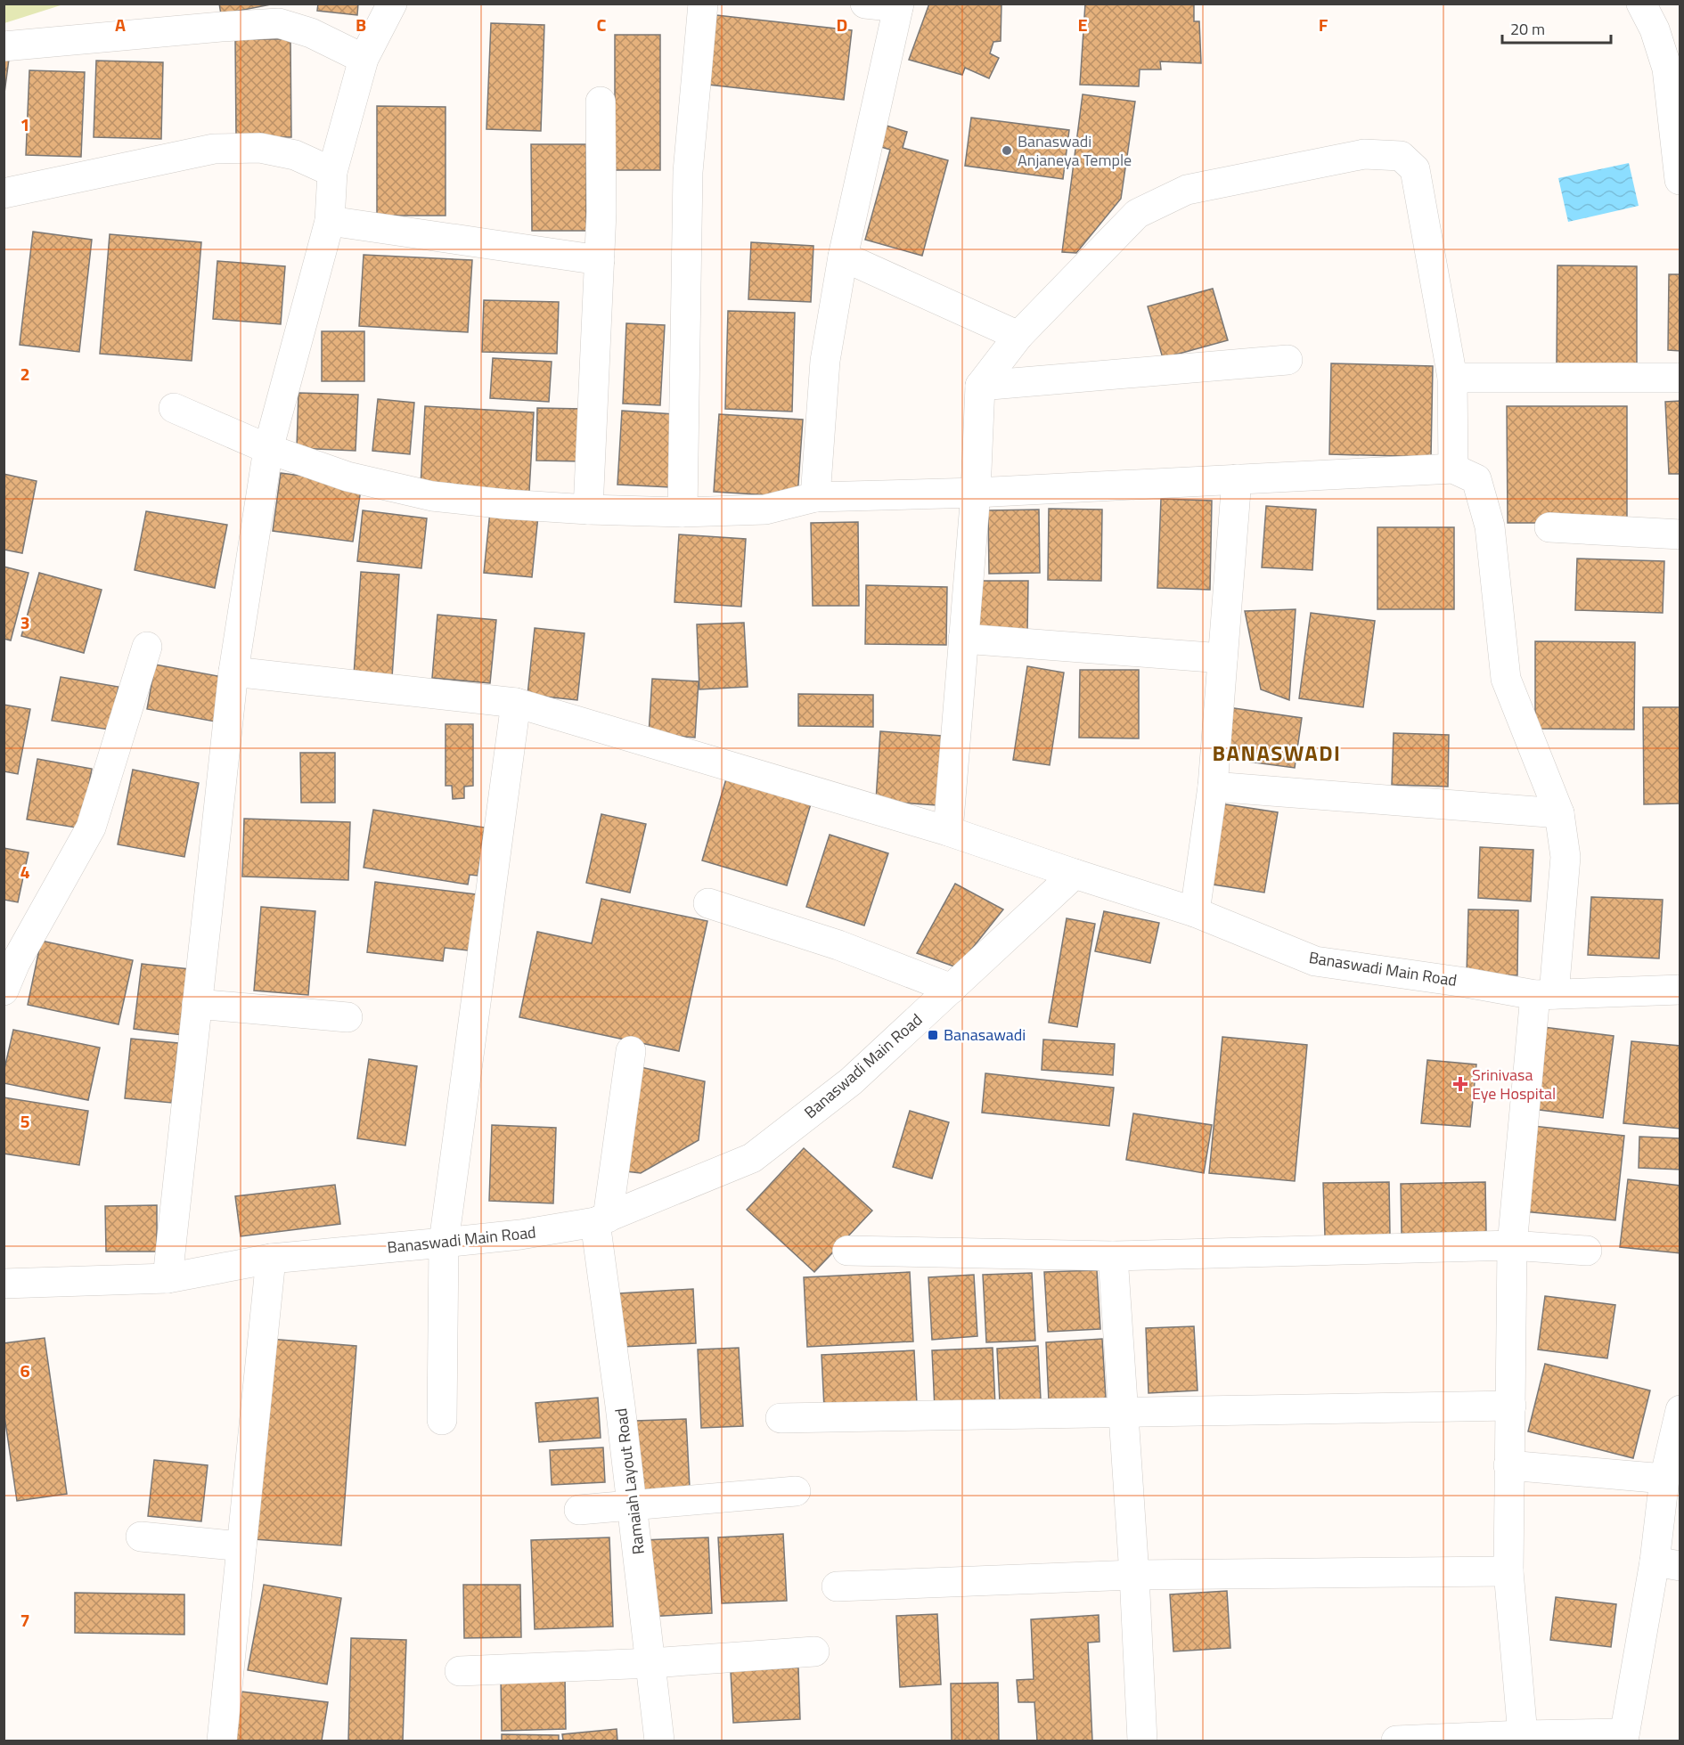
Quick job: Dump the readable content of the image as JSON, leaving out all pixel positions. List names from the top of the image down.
{
  "streets": {
    "street": ["Banaswadi Main Road", "Ramaiah Layout Road"]
  },
  "crossings": [
    ["Banaswadi Main Road", "Ramaiah Layout Road"]
  ],
  "districts": ["BANASWADI"],
  "places": {
    "other": ["Banaswadi Anjaneya Temple"],
    "transit": ["Banasawadi"],
    "health": ["Srinivasa Eye Hospital"]
  },
  "scale_bar": "20 m",
  "grid": {
    "columns": [
      "A",
      "B",
      "C",
      "D",
      "E",
      "F"
    ],
    "rows": [
      "1",
      "2",
      "3",
      "4",
      "5",
      "6",
      "7"
    ]
  }
}
